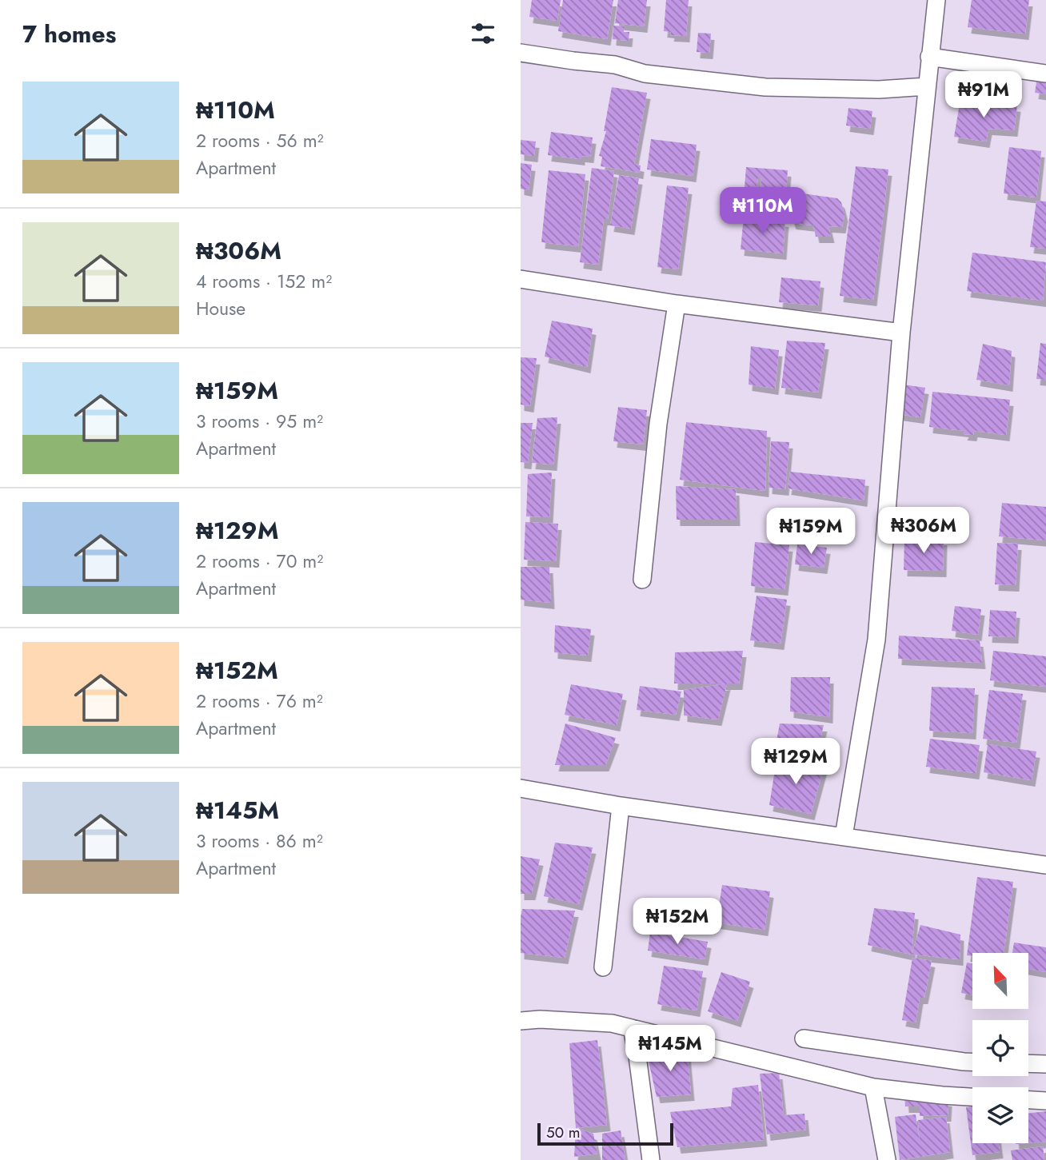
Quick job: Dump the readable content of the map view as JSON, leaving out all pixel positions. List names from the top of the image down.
{
  "scale_bar": "50 m",
  "north": "top left",
  "page": {
    "heading": "7 homes",
    "list": [
      {
        "name": "₦110M",
        "note": "2 rooms · 56 m² · Apartment"
      },
      {
        "name": "₦306M",
        "note": "4 rooms · 152 m² · House"
      },
      {
        "name": "₦159M",
        "note": "3 rooms · 95 m² · Apartment"
      },
      {
        "name": "₦129M",
        "note": "2 rooms · 70 m² · Apartment"
      },
      {
        "name": "₦152M",
        "note": "2 rooms · 76 m² · Apartment"
      },
      {
        "name": "₦145M",
        "note": "3 rooms · 86 m² · Apartment"
      }
    ],
    "price": [
      "₦91M",
      "₦110M",
      "₦306M",
      "₦159M",
      "₦129M",
      "₦152M",
      "₦145M"
    ],
    "scale": "50 m"
  }
}
